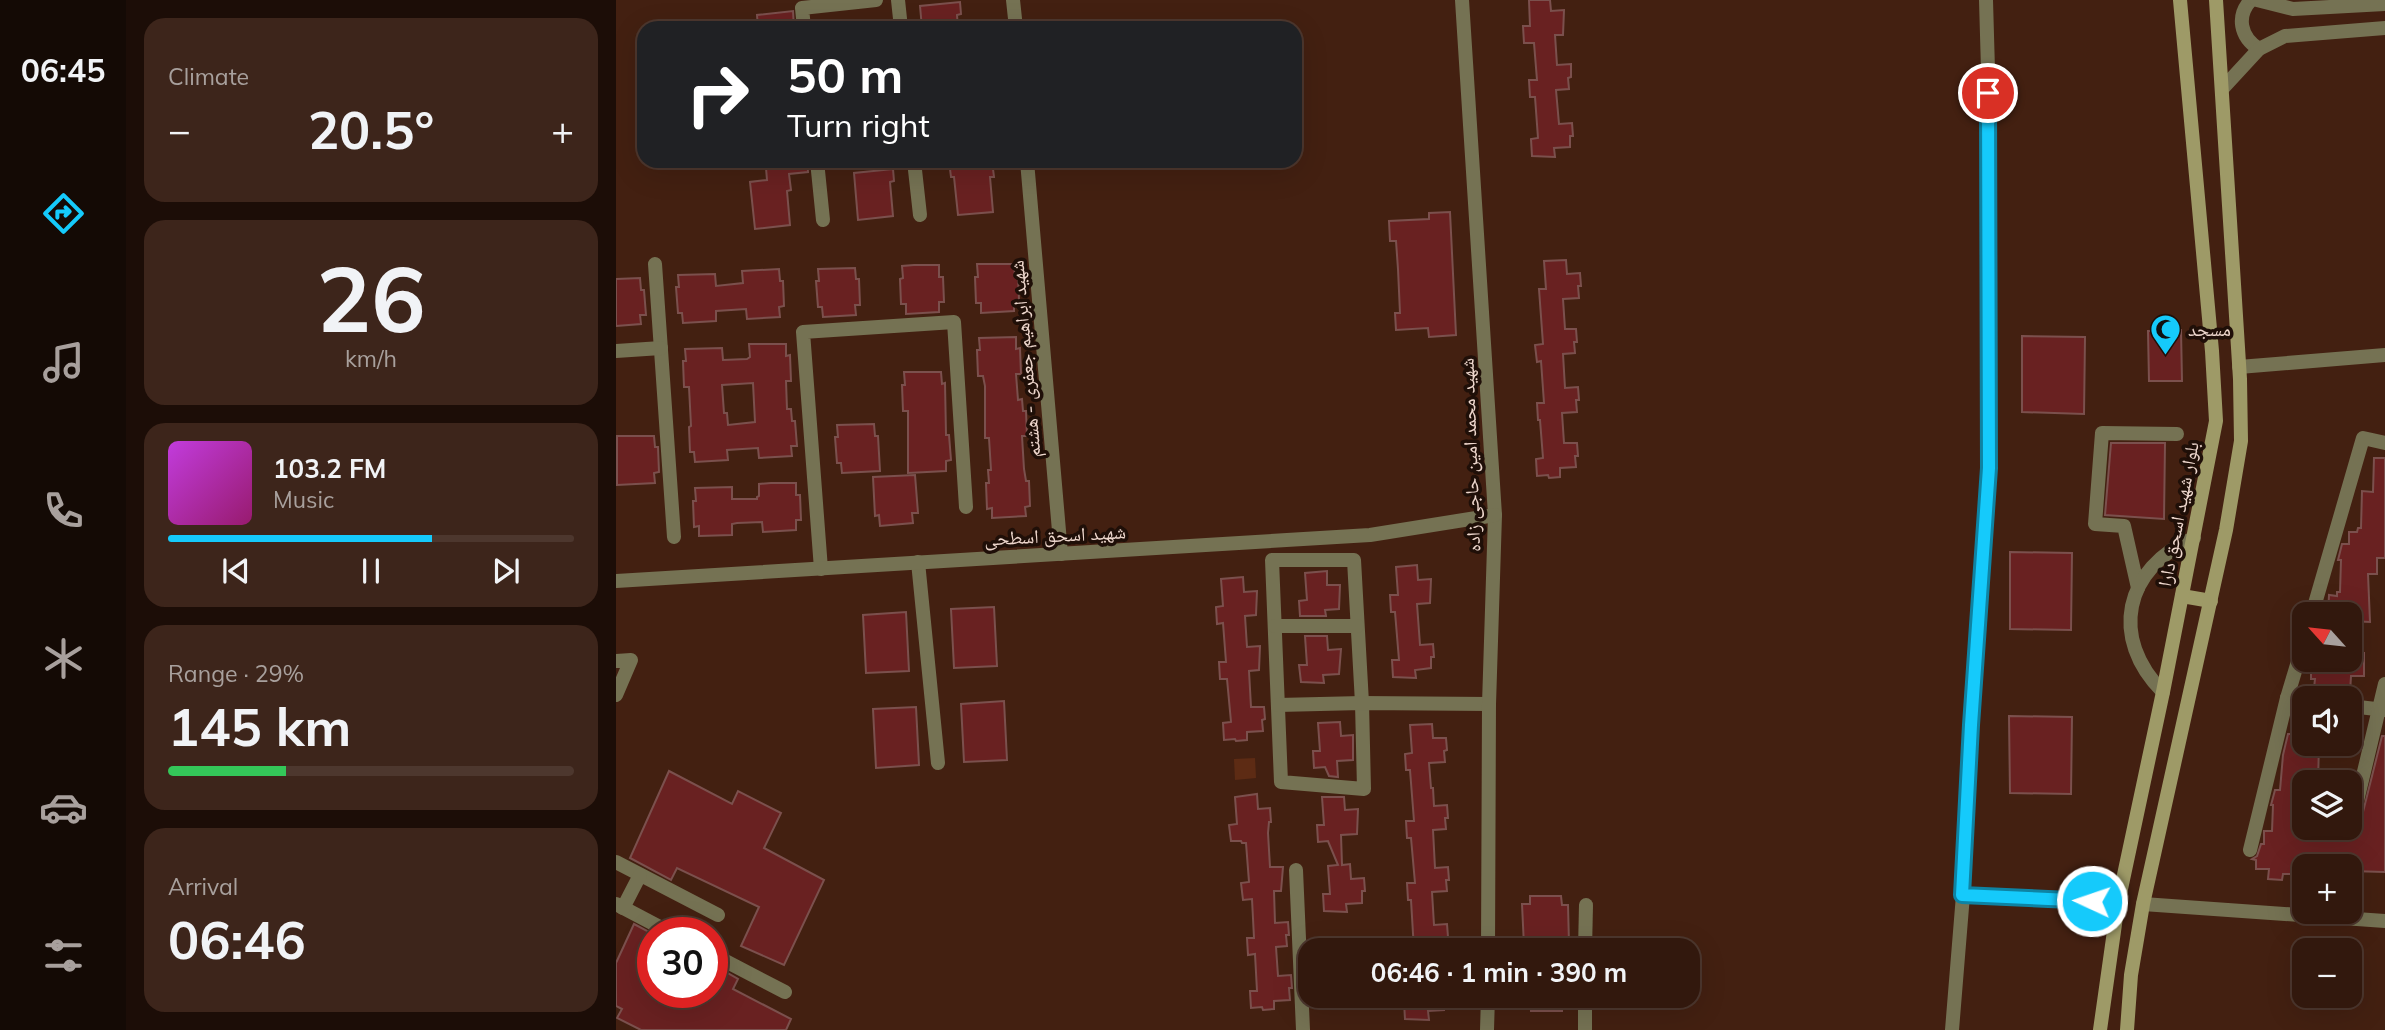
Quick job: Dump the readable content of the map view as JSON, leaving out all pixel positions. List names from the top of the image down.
{
  "streets": {
    "main road": ["بلوار شهید اسحق دارا"],
    "street": ["شهید ابراهیم جعفری - هشتم", "شهید محمد امین حاجی زاده", "شهید اسحق اسطحی"]
  },
  "crossings": [
    ["شهید ابراهیم جعفری - هشتم", "شهید اسحق اسطحی"],
    ["شهید محمد امین حاجی زاده", "شهید اسحق اسطحی"]
  ],
  "places": {
    "mosque": ["مسجد"]
  },
  "north": "top left",
  "page": {
    "tabs": "06:45",
    "tile": [
      "Climate",
      ["26", "km/h"],
      ["Range · 29%", "145 km"],
      ["Arrival", "06:46"]
    ],
    "turn": ["50 m", "Turn right"],
    "heat": ["−", "20.5°", "+"],
    "song": ["103.2 FM", "Music"],
    "map_buttons": ["+", "−"],
    "limit": "30",
    "trip": "06:46 · 1 min · 390 m"
  }
}
